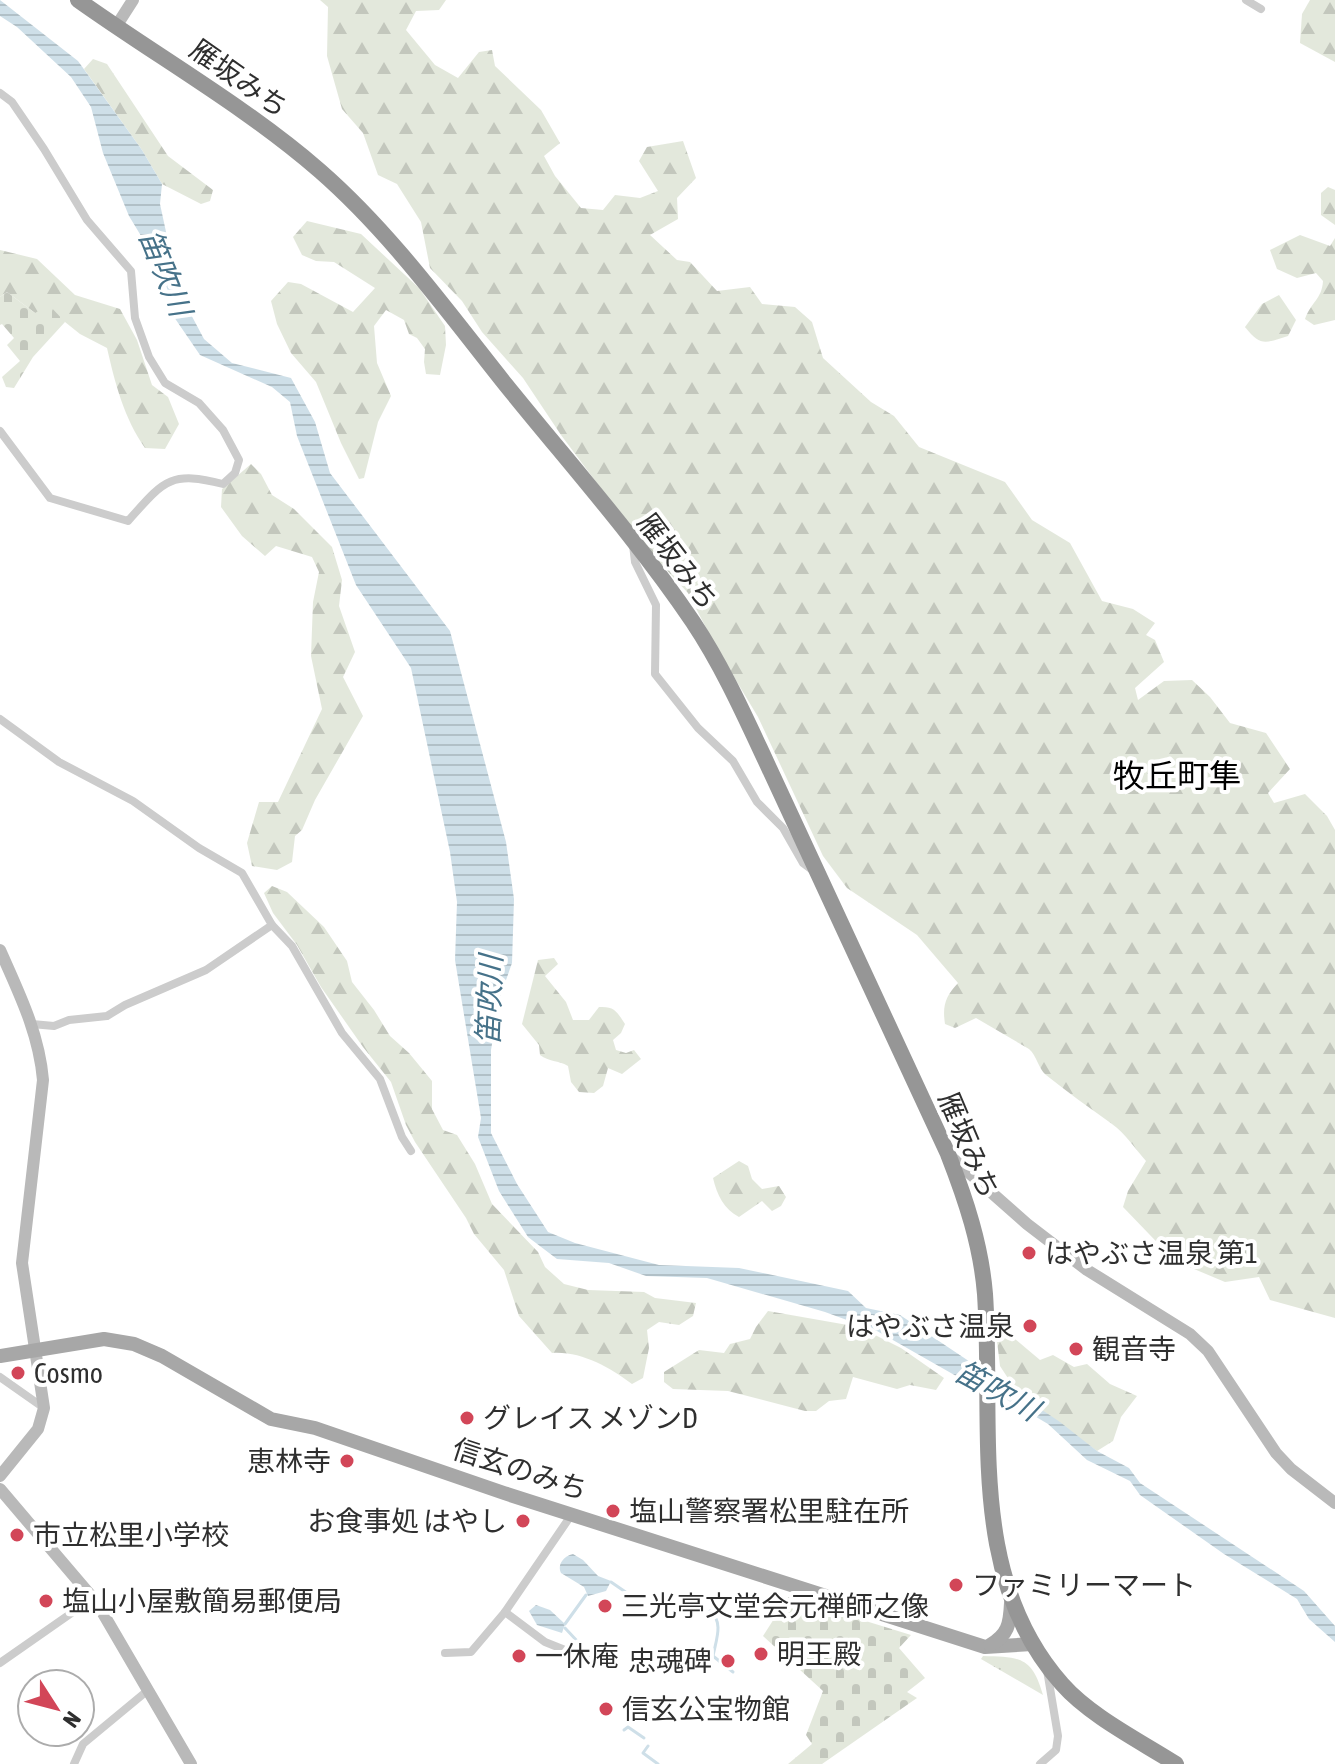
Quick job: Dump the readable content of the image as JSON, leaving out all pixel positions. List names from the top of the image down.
{
  "streets": {
    "highway": ["雁坂みち"],
    "main road": ["信玄のみち"]
  },
  "districts": ["牧丘町隼"],
  "water": ["笛吹川"],
  "places": [
    "はやぶさ温泉 第1",
    "はやぶさ温泉",
    "観音寺",
    "Cosmo",
    "グレイス メゾンD",
    "恵林寺",
    "塩山警察署松里駐在所",
    "お食事処 はやし",
    "市立松里小学校",
    "ファミリーマート",
    "塩山小屋敷簡易郵便局",
    "三光亭文堂会元禅師之像",
    "明王殿",
    "一休庵",
    "忠魂碑",
    "信玄公宝物館"
  ],
  "north": "bottom right"
}
